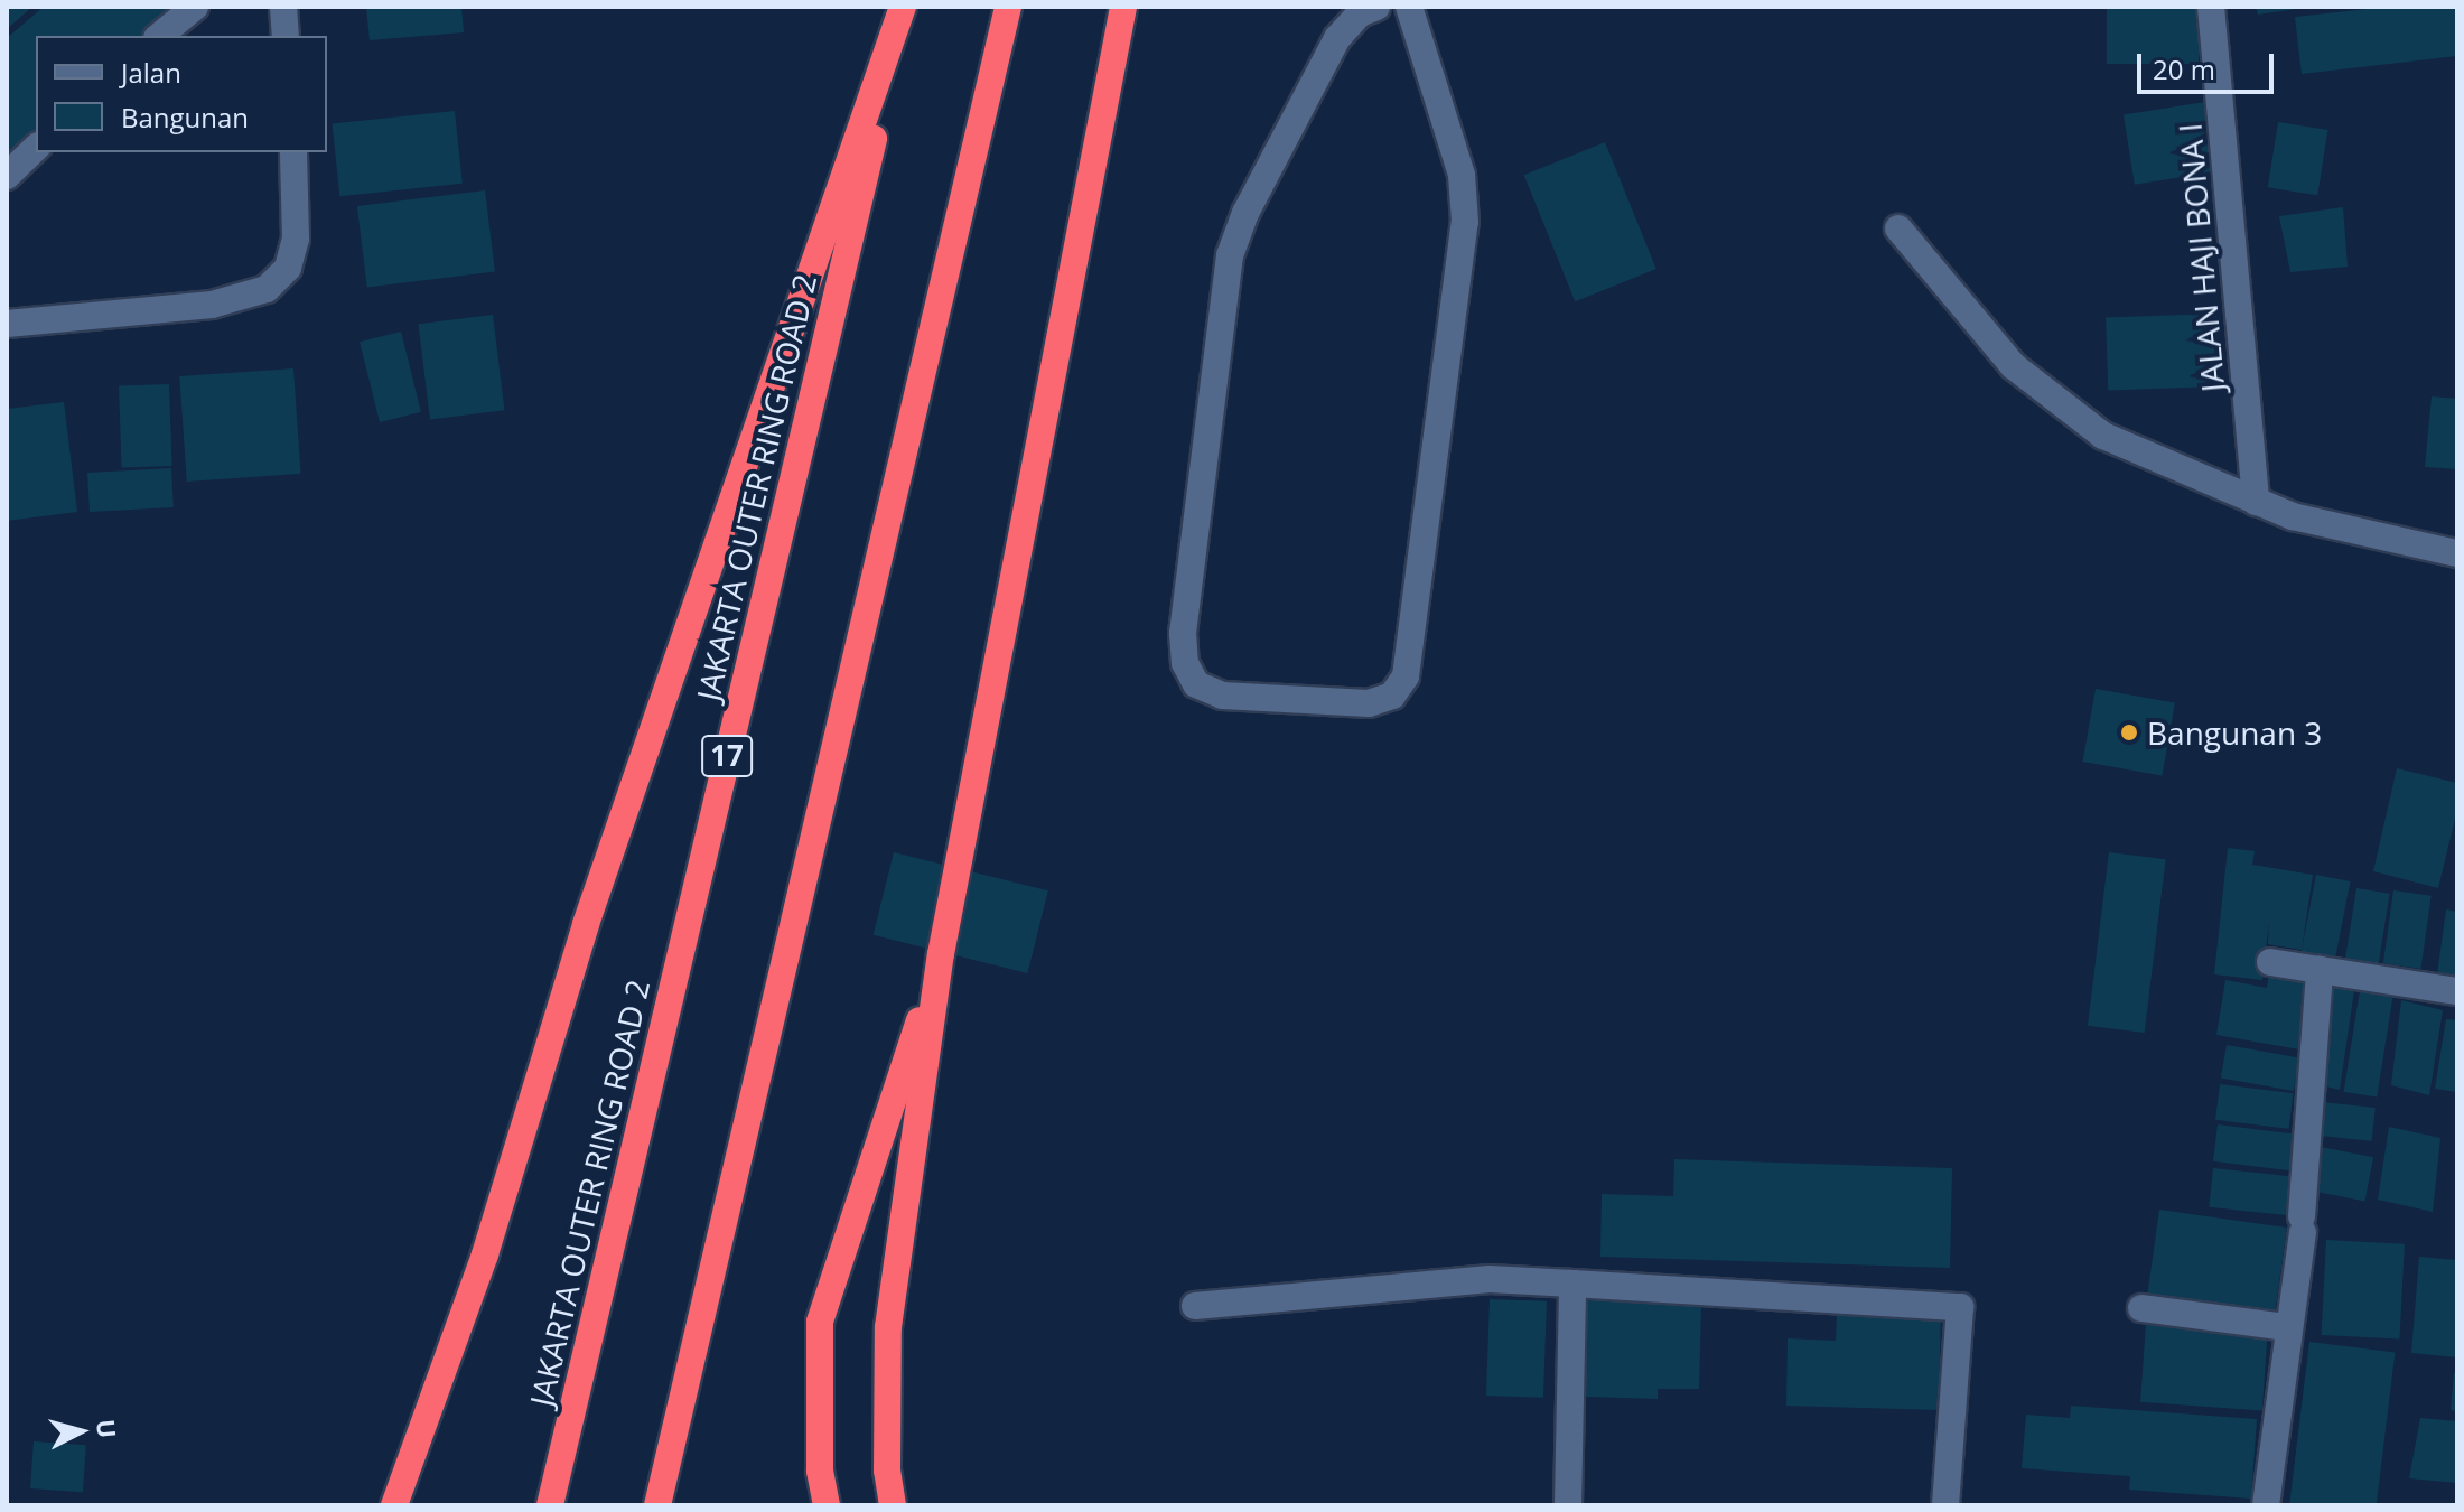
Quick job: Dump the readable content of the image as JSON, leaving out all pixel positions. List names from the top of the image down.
{
  "streets": {
    "highway": ["JAKARTA OUTER RING ROAD 2", "17"],
    "street": ["JALAN HAJI BONA I"]
  },
  "places": ["Bangunan 3"],
  "legend": ["Jalan", "Bangunan"],
  "scale_bar": "20 m",
  "north": "right"
}
